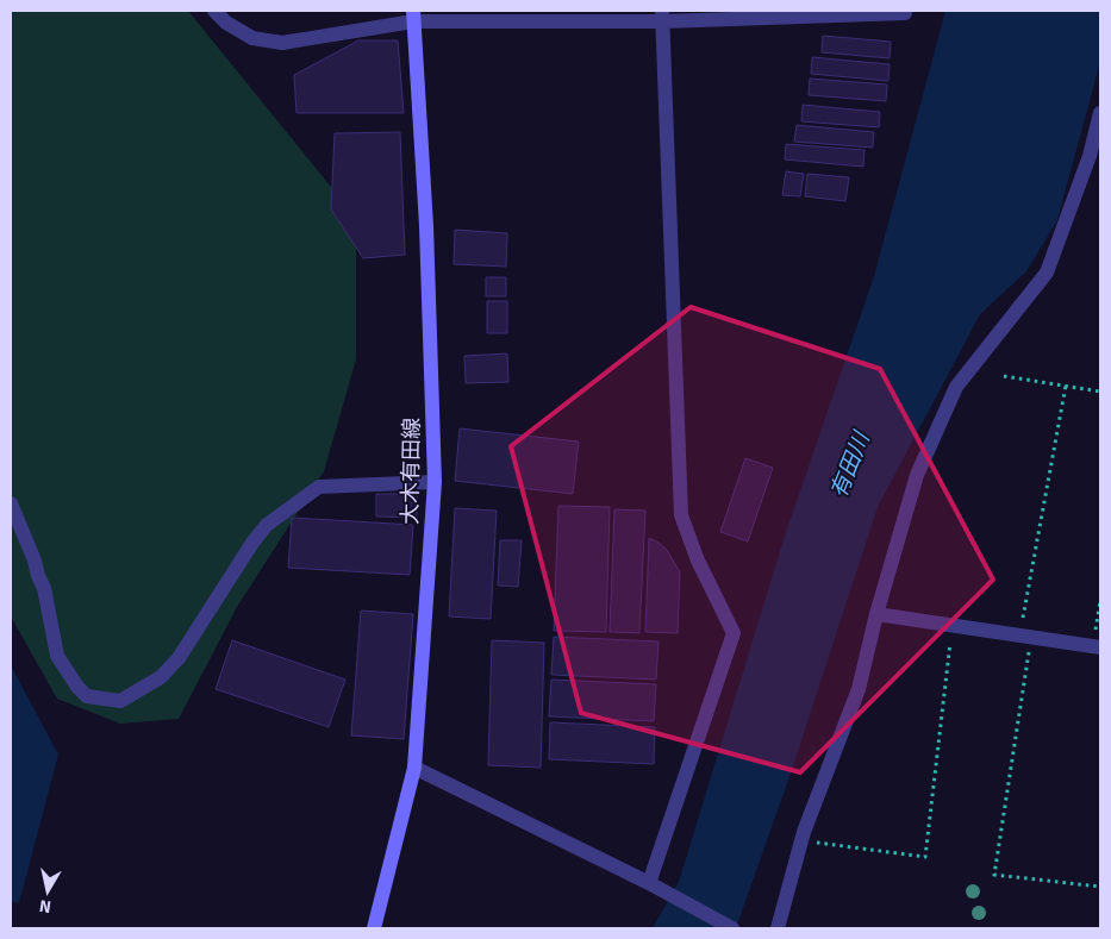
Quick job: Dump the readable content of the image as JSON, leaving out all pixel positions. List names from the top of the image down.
{
  "streets": {
    "main road": ["大木有田線"]
  },
  "water": ["有田川"],
  "north": "bottom"
}
